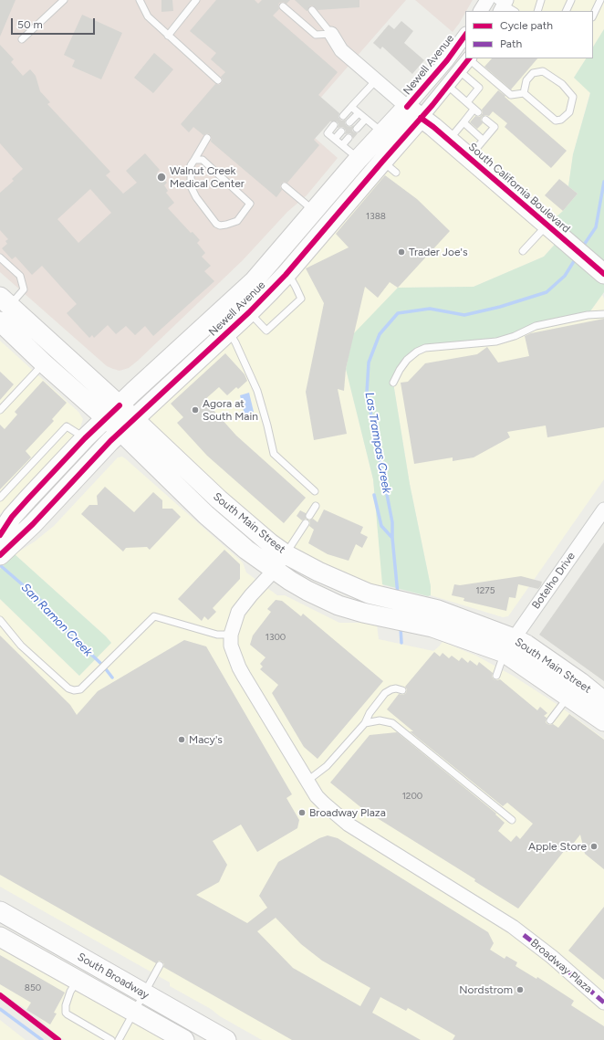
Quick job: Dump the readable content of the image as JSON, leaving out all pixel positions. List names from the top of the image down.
{
  "streets": {
    "main road": [
      "Newell Avenue",
      "South California Boulevard",
      "South Main Street",
      "South Broadway"
    ],
    "street": ["Botelho Drive", "Broadway Plaza"]
  },
  "crossings": [
    ["Newell Avenue", "South California Boulevard"],
    ["Newell Avenue", "South Main Street"],
    ["South Main Street", "Botelho Drive"]
  ],
  "water": ["Las Trampas Creek", "San Ramon Creek"],
  "places": [
    "Walnut Creek Medical Center",
    "Trader Joe's",
    "Agora at South Main",
    "Macy's",
    "Broadway Plaza",
    "Apple Store",
    "Nordstrom"
  ],
  "house_numbers": [
    "1388",
    "1275",
    "1300",
    "1200",
    "850"
  ],
  "legend": ["Cycle path", "Path"],
  "scale_bar": "50 m"
}
